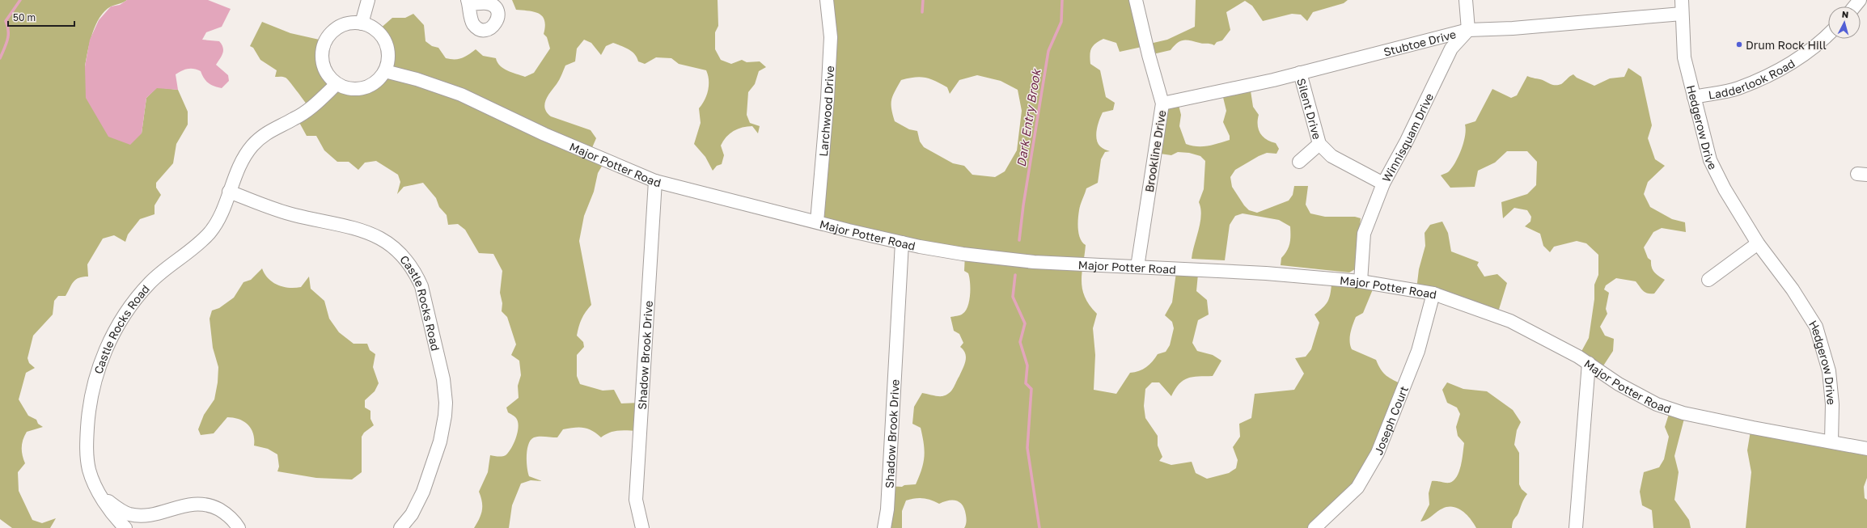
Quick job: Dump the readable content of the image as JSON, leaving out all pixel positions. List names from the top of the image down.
{
  "streets": {
    "street": [
      "Stubtoe Drive",
      "Ladderlook Road",
      "Silent Drive",
      "Larchwood Drive",
      "Hedgerow Drive",
      "Winnisquam Drive",
      "Brookline Drive",
      "Major Potter Road",
      "Castle Rocks Road",
      "Shadow Brook Drive",
      "Joseph Court"
    ]
  },
  "crossings": [
    ["Stubtoe Drive", "Silent Drive"],
    ["Stubtoe Drive", "Hedgerow Drive"],
    ["Stubtoe Drive", "Winnisquam Drive"],
    ["Stubtoe Drive", "Brookline Drive"],
    ["Ladderlook Road", "Hedgerow Drive"],
    ["Silent Drive", "Winnisquam Drive"],
    ["Larchwood Drive", "Major Potter Road"],
    ["Hedgerow Drive", "Major Potter Road"],
    ["Winnisquam Drive", "Major Potter Road"],
    ["Brookline Drive", "Major Potter Road"],
    ["Major Potter Road", "Castle Rocks Road"],
    ["Major Potter Road", "Shadow Brook Drive"],
    ["Major Potter Road", "Joseph Court"]
  ],
  "water": ["Dark Entry Brook"],
  "places": ["Drum Rock Hill"],
  "scale_bar": "50 m",
  "north": "top"
}
